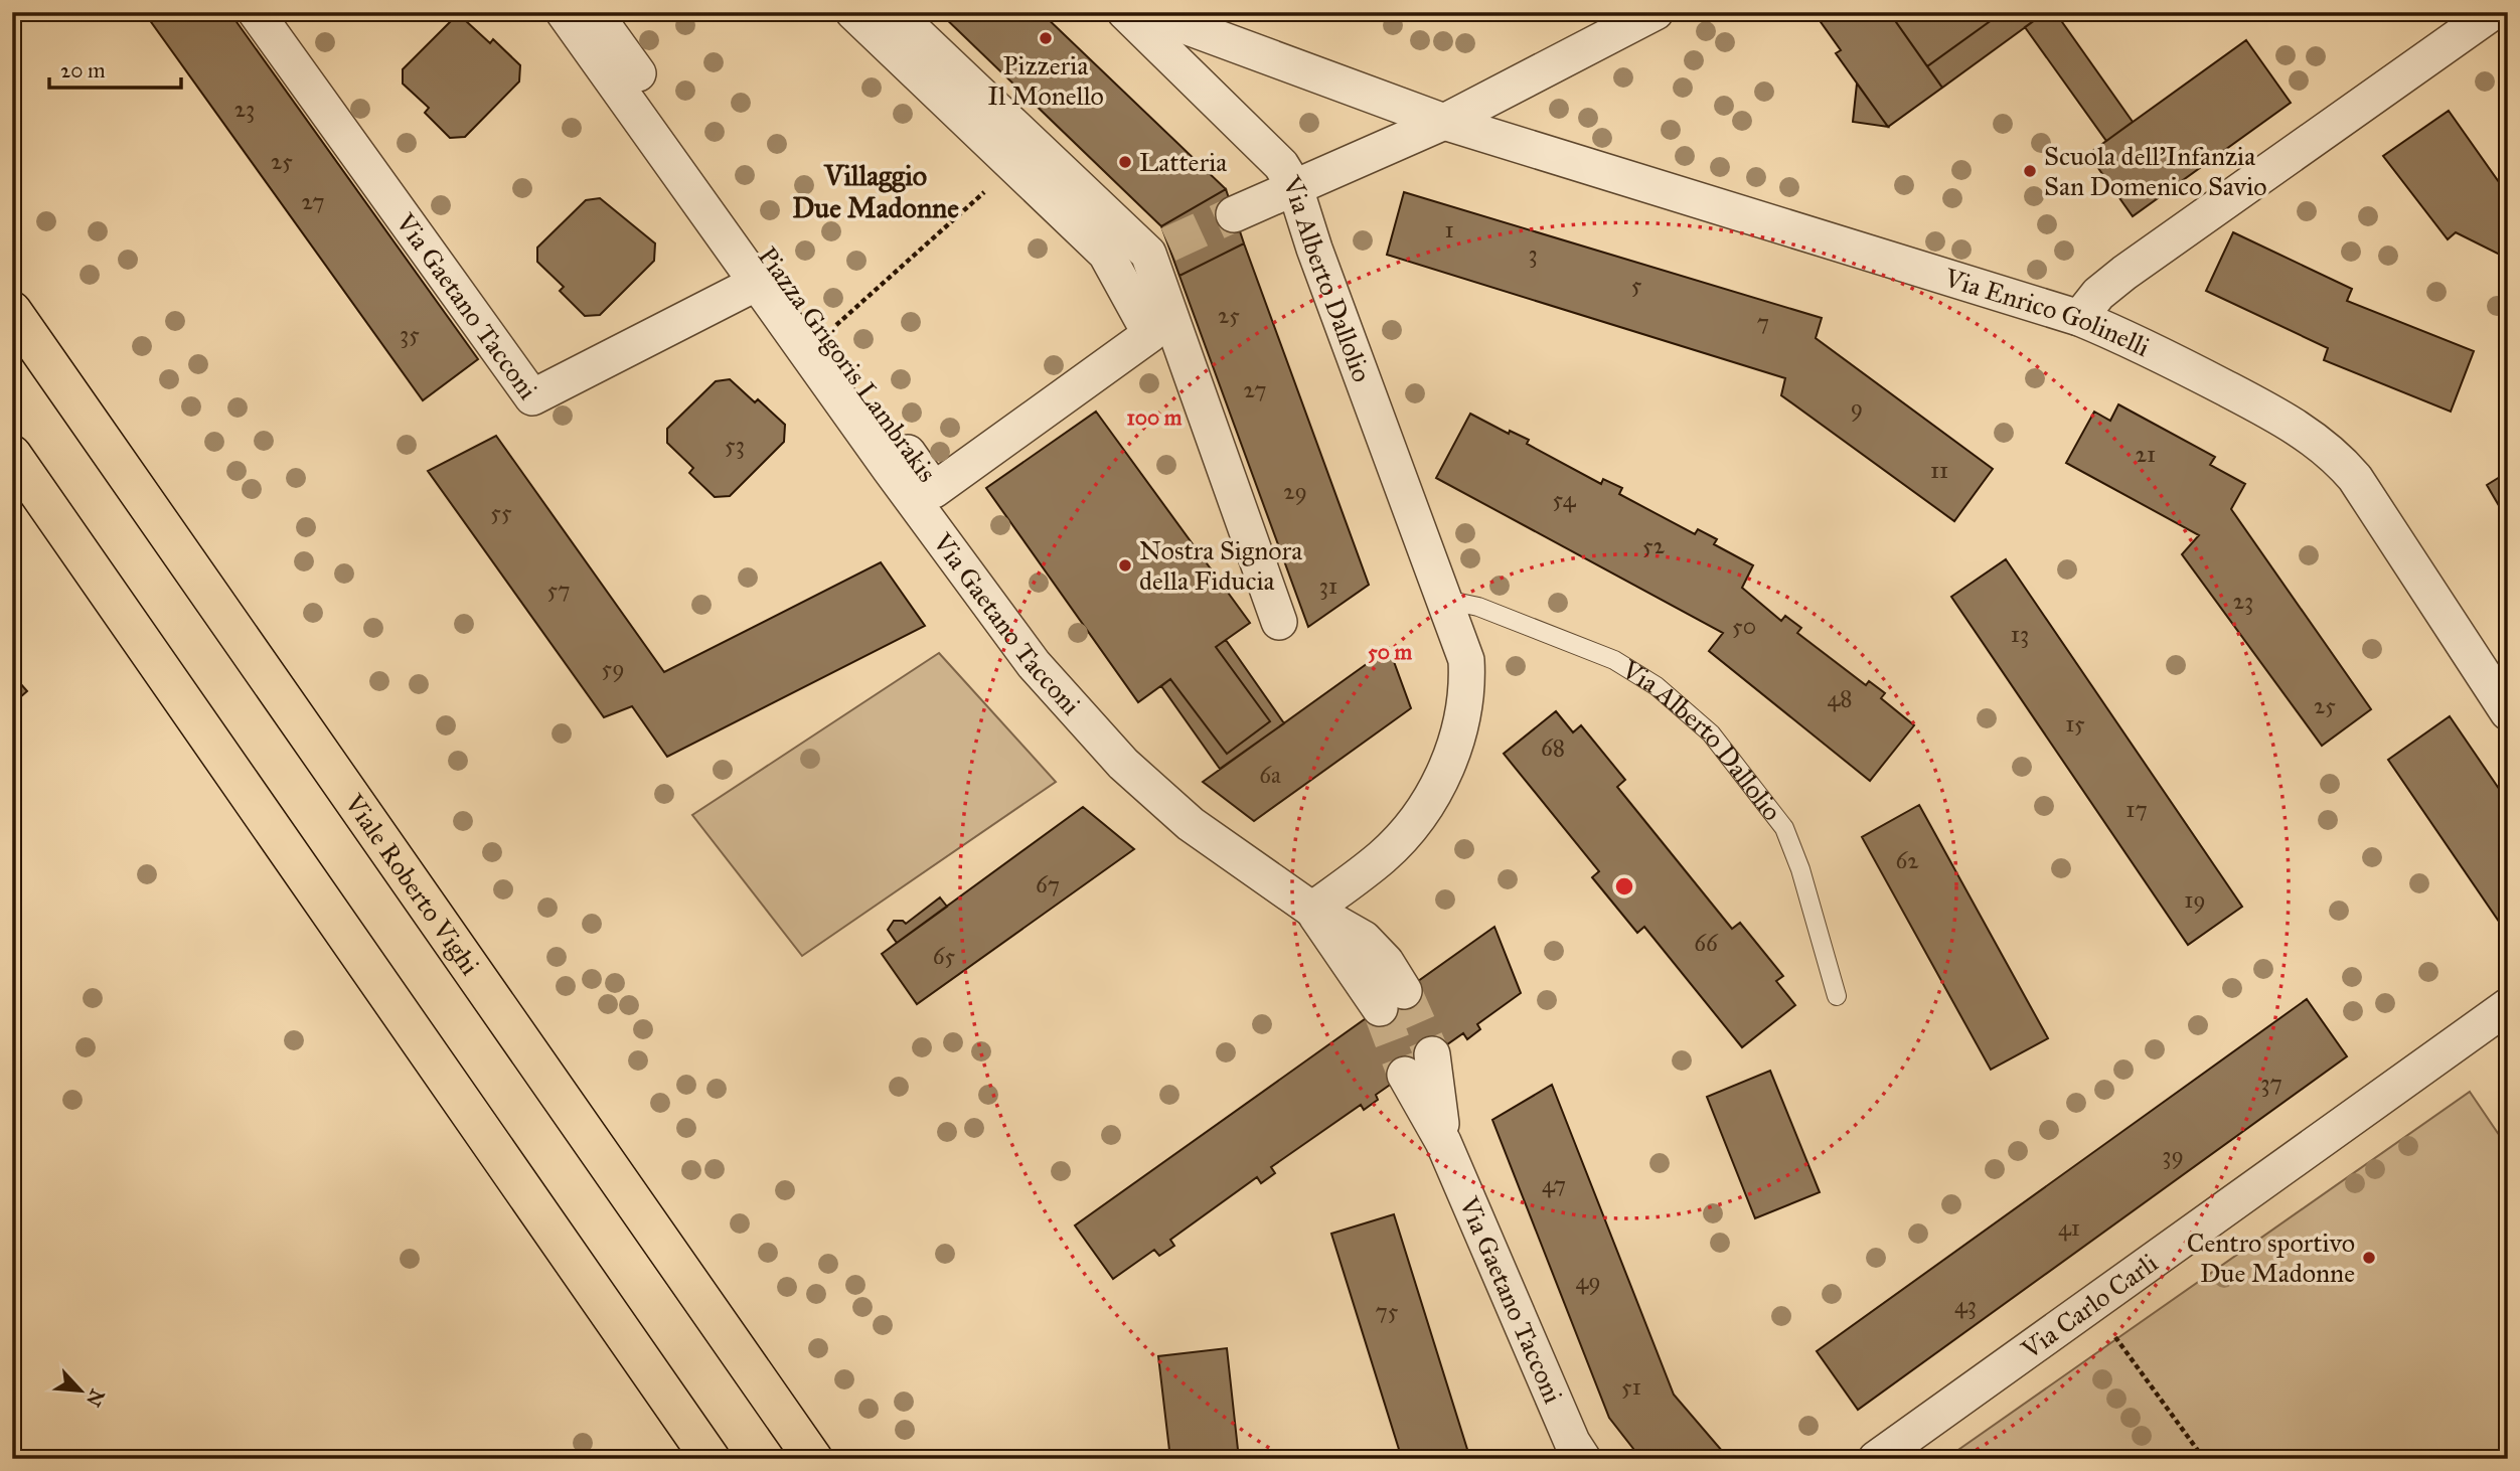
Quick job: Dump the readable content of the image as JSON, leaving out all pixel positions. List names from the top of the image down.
{
  "streets": {
    "main road": ["Viale Roberto Vighi"],
    "street": [
      "Via Alberto Dallolio",
      "Via Gaetano Tacconi",
      "Via Enrico Golinelli",
      "Piazza Grigoris Lambrakis",
      "Via Carlo Carli"
    ]
  },
  "crossings": [
    ["Via Alberto Dallolio", "Via Gaetano Tacconi"]
  ],
  "districts": ["Villaggio Due Madonne"],
  "places": [
    "Pizzeria Il Monello",
    "Latteria",
    "Scuola dell'Infanzia San Domenico Savio",
    "Nostra Signora della Fiducia",
    "Centro sportivo Due Madonne"
  ],
  "house_numbers": [
    "23",
    "25",
    "27",
    "1",
    "3",
    "5",
    "25",
    "7",
    "35",
    "27",
    "9",
    "53",
    "21",
    "11",
    "29",
    "54",
    "55",
    "52",
    "31",
    "57",
    "23",
    "50",
    "13",
    "59",
    "48",
    "25",
    "15",
    "68",
    "6a",
    "17",
    "62",
    "67",
    "19",
    "66",
    "65",
    "37",
    "39",
    "47",
    "41",
    "49",
    "43",
    "75",
    "51"
  ],
  "scale_bar": "20 m",
  "north": "bottom right",
  "rings": ["100 m", "50 m"]
}
